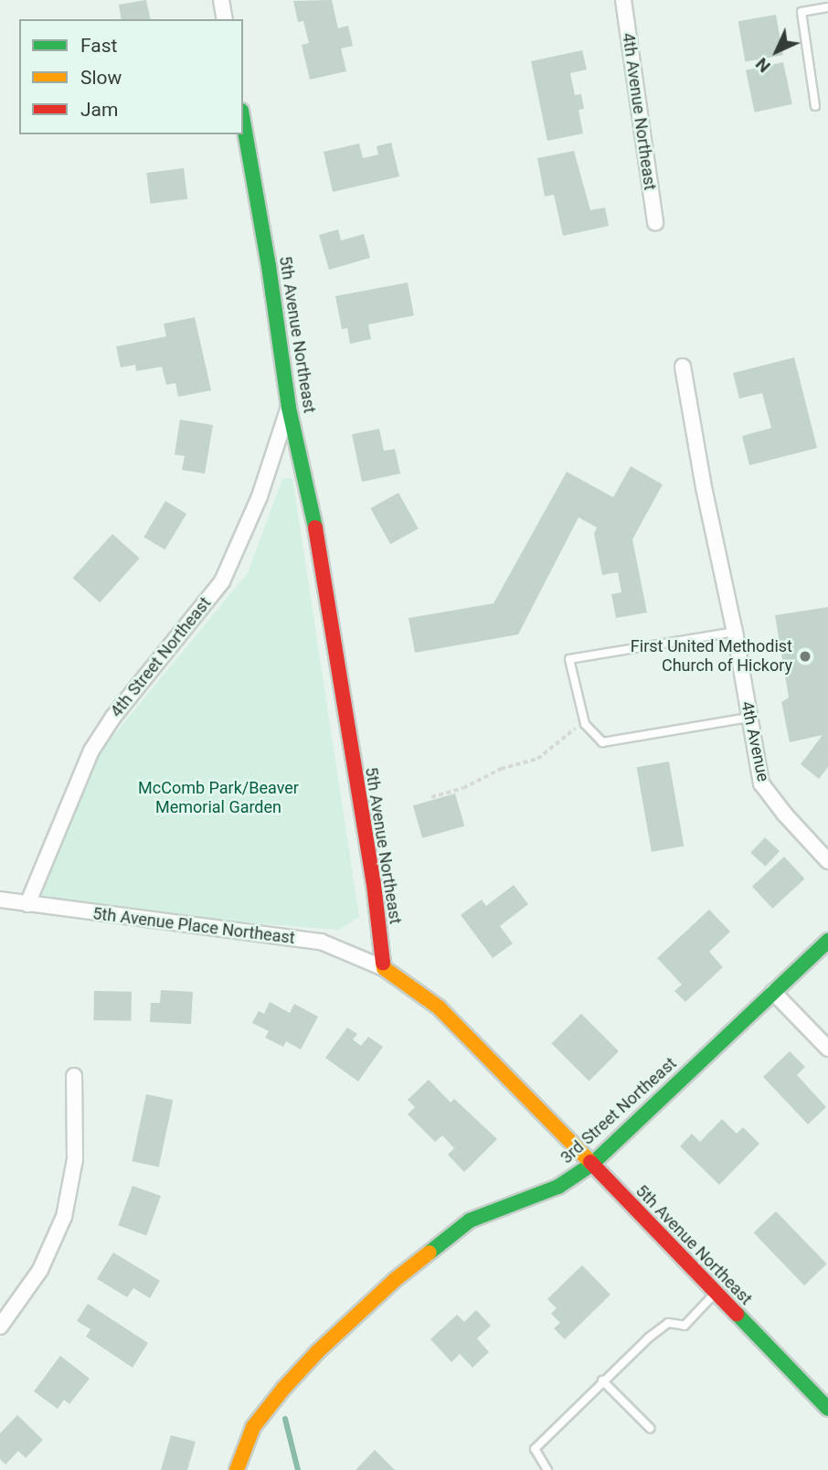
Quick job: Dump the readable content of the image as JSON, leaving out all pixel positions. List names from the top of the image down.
{
  "streets": {
    "street": [
      "4th Avenue Northeast",
      "5th Avenue Northeast",
      "4th Street Northeast",
      "4th Avenue",
      "5th Avenue Place Northeast",
      "3rd Street Northeast"
    ]
  },
  "crossings": [
    ["5th Avenue Northeast", "4th Street Northeast"],
    ["5th Avenue Northeast", "5th Avenue Place Northeast"],
    ["5th Avenue Northeast", "3rd Street Northeast"],
    ["4th Street Northeast", "5th Avenue Place Northeast"]
  ],
  "parks": ["McComb Park/Beaver Memorial Garden"],
  "places": ["First United Methodist Church of Hickory"],
  "legend": ["Fast", "Slow", "Jam"],
  "north": "bottom left"
}
